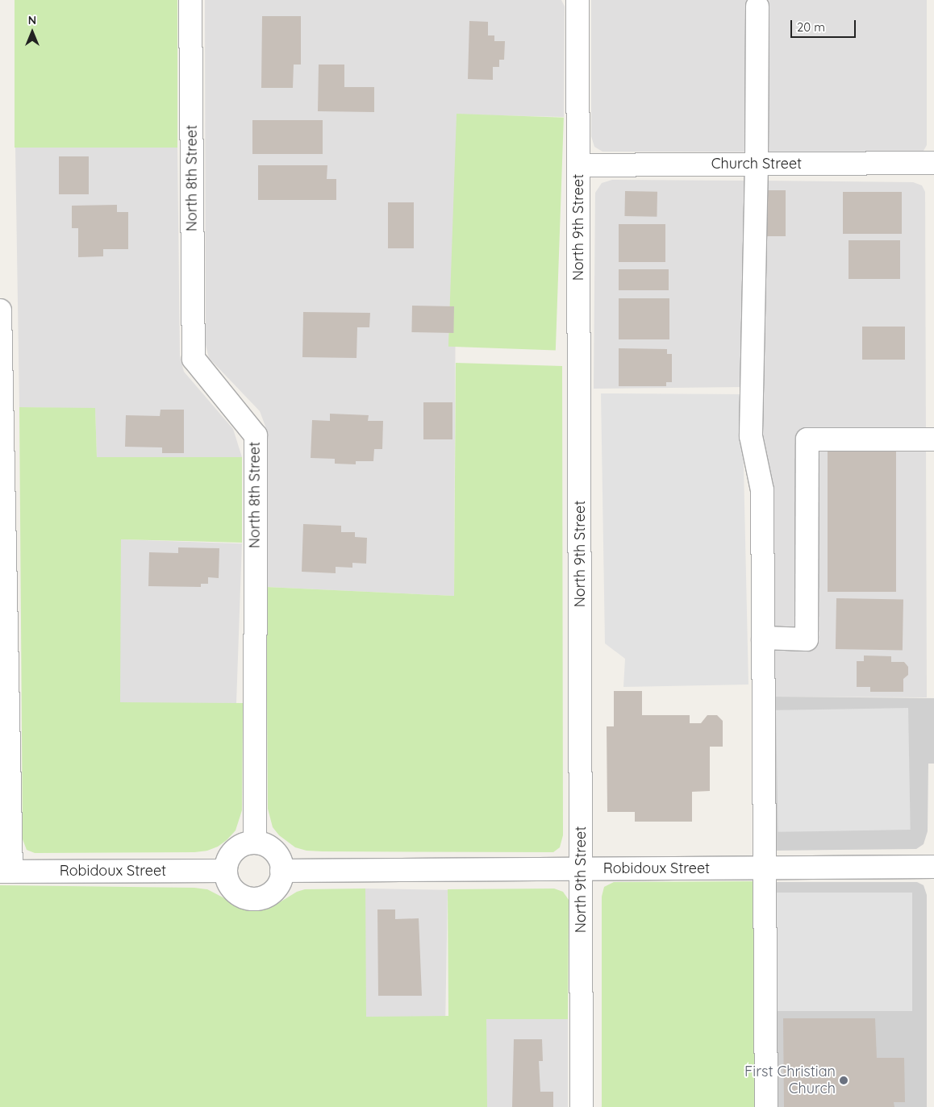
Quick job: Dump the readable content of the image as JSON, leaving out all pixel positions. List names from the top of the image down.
{
  "streets": {
    "street": [
      "Church Street",
      "North 8th Street",
      "North 9th Street",
      "Robidoux Street"
    ]
  },
  "crossings": [
    ["Church Street", "North 9th Street"],
    ["North 8th Street", "Robidoux Street"],
    ["North 9th Street", "Robidoux Street"]
  ],
  "places": ["First Christian Church"],
  "scale_bar": "20 m",
  "north": "top"
}
